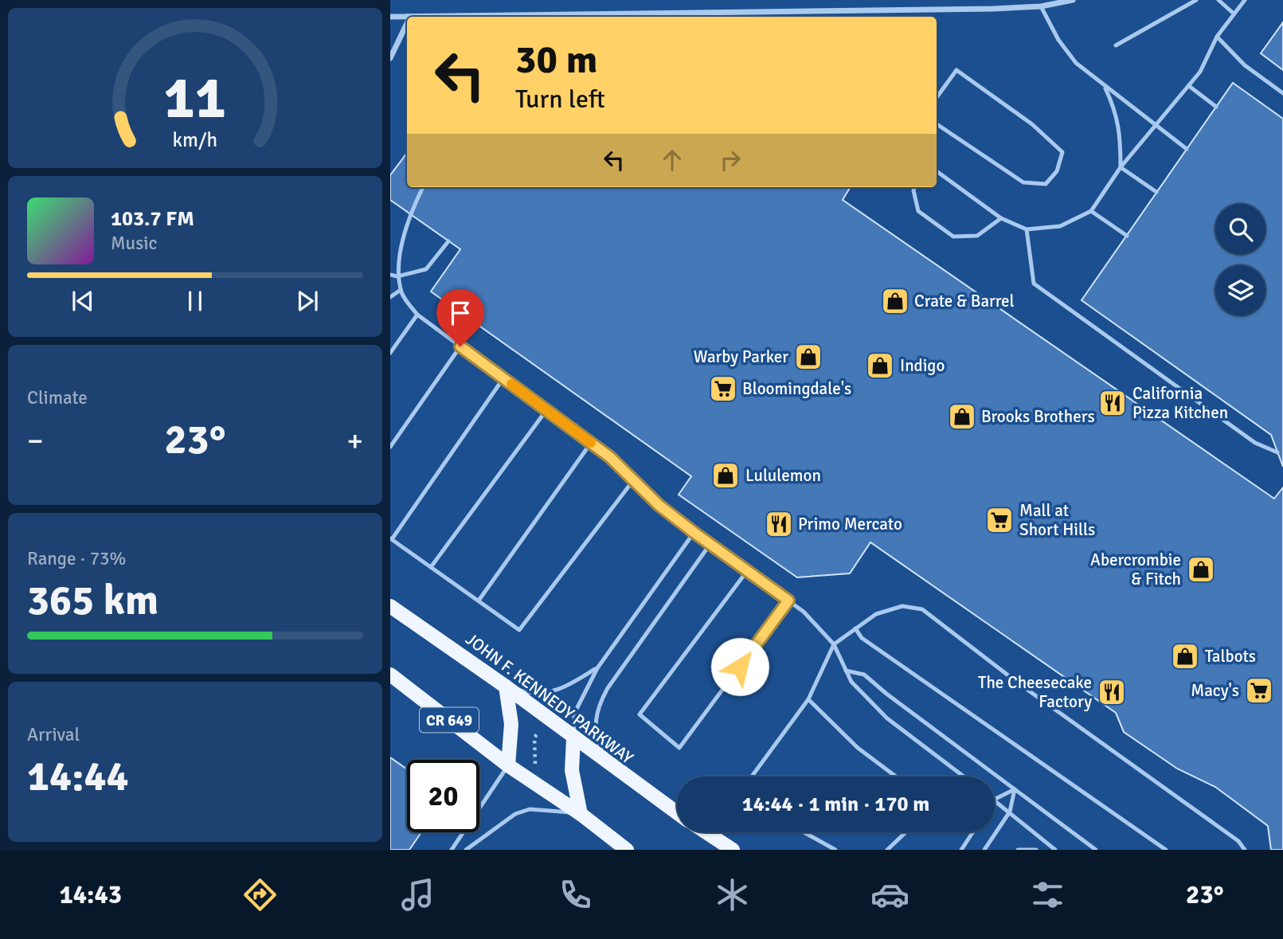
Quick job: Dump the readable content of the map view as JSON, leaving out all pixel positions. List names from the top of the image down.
{
  "streets": {
    "main road": ["JOHN F. KENNEDY PARKWAY", "CR 649"]
  },
  "places": {
    "shop": [
      "Crate & Barrel",
      "Warby Parker",
      "Indigo",
      "Brooks Brothers",
      "Lululemon",
      "Abercrombie & Fitch",
      "Talbots"
    ],
    "supermarket": ["Bloomingdale's", "Mall at Short Hills", "Macy's"],
    "restaurant": ["California Pizza Kitchen", "Primo Mercato", "The Cheesecake Factory"]
  },
  "page": {
    "turn": ["30 m", "Turn left"],
    "song": ["103.7 FM", "Music"],
    "tile": [
      "Climate",
      ["Range · 73%", "365 km"],
      ["Arrival", "14:44"]
    ],
    "heat": ["−", "23°", "+"],
    "limit": "20",
    "trip": "14:44 · 1 min · 170 m",
    "tabs": ["14:43", "23°"],
    "gauge": ["11", "km/h"]
  }
}
